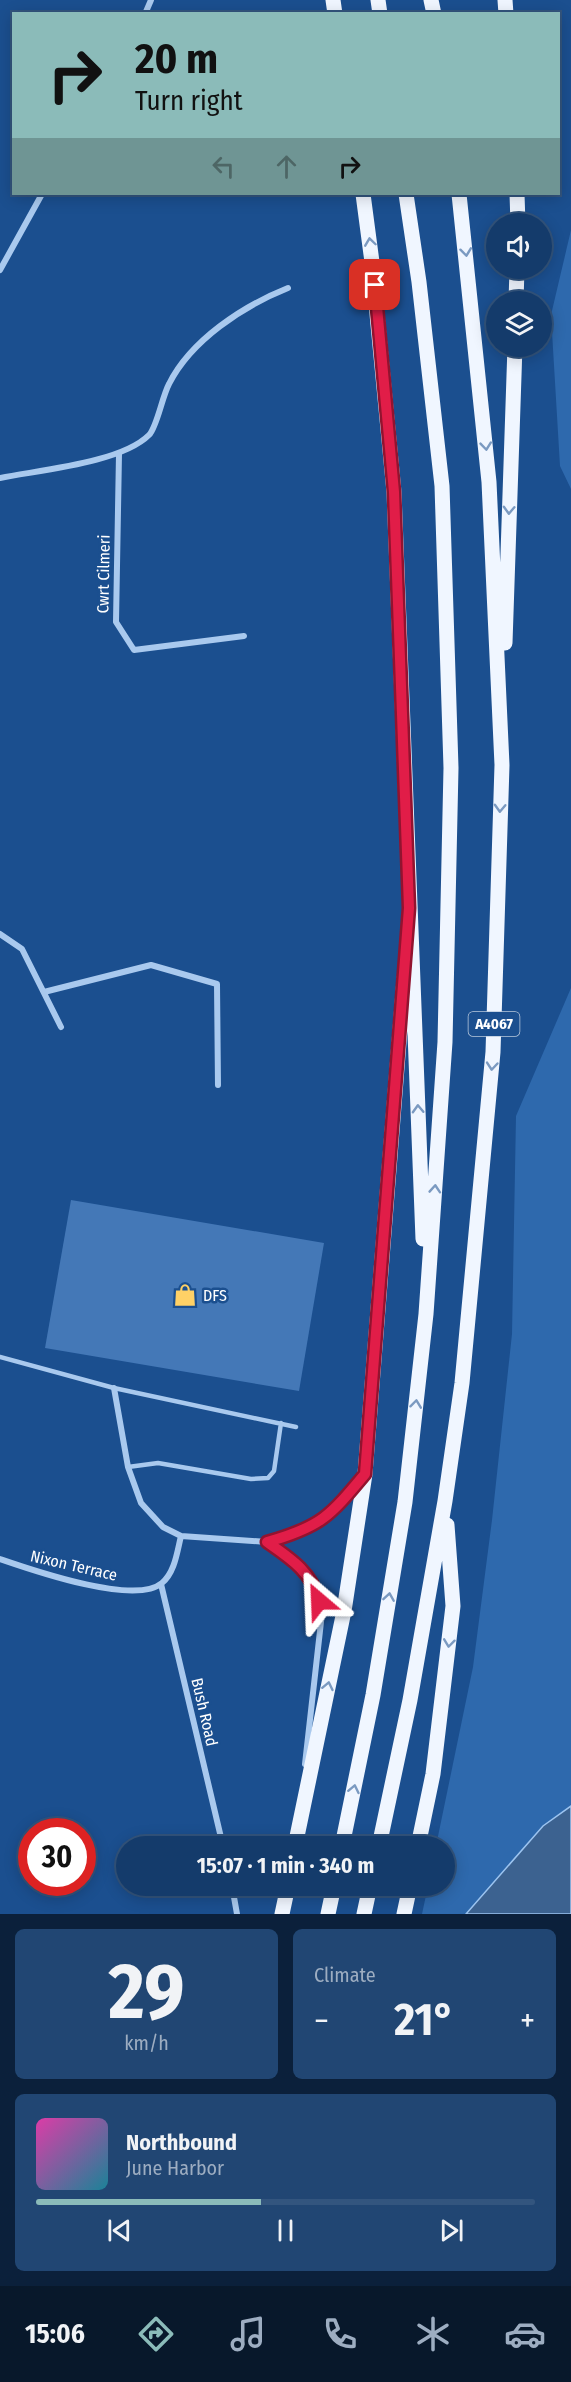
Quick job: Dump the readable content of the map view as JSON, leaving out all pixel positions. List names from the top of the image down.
{
  "streets": {
    "main road": ["A4067"],
    "street": ["Cwrt Cilmeri", "Nixon Terrace", "Bush Road"]
  },
  "crossings": [
    ["Nixon Terrace", "Bush Road"]
  ],
  "places": {
    "shop": ["DFS"]
  },
  "page": {
    "turn": ["20 m", "Turn right"],
    "limit": "30",
    "trip": "15:07 · 1 min · 340 m",
    "tile": [
      ["29", "km/h"],
      "Climate"
    ],
    "heat": ["−", "21°", "+"],
    "song": ["Northbound", "June Harbor"],
    "tabs": "15:06"
  }
}
